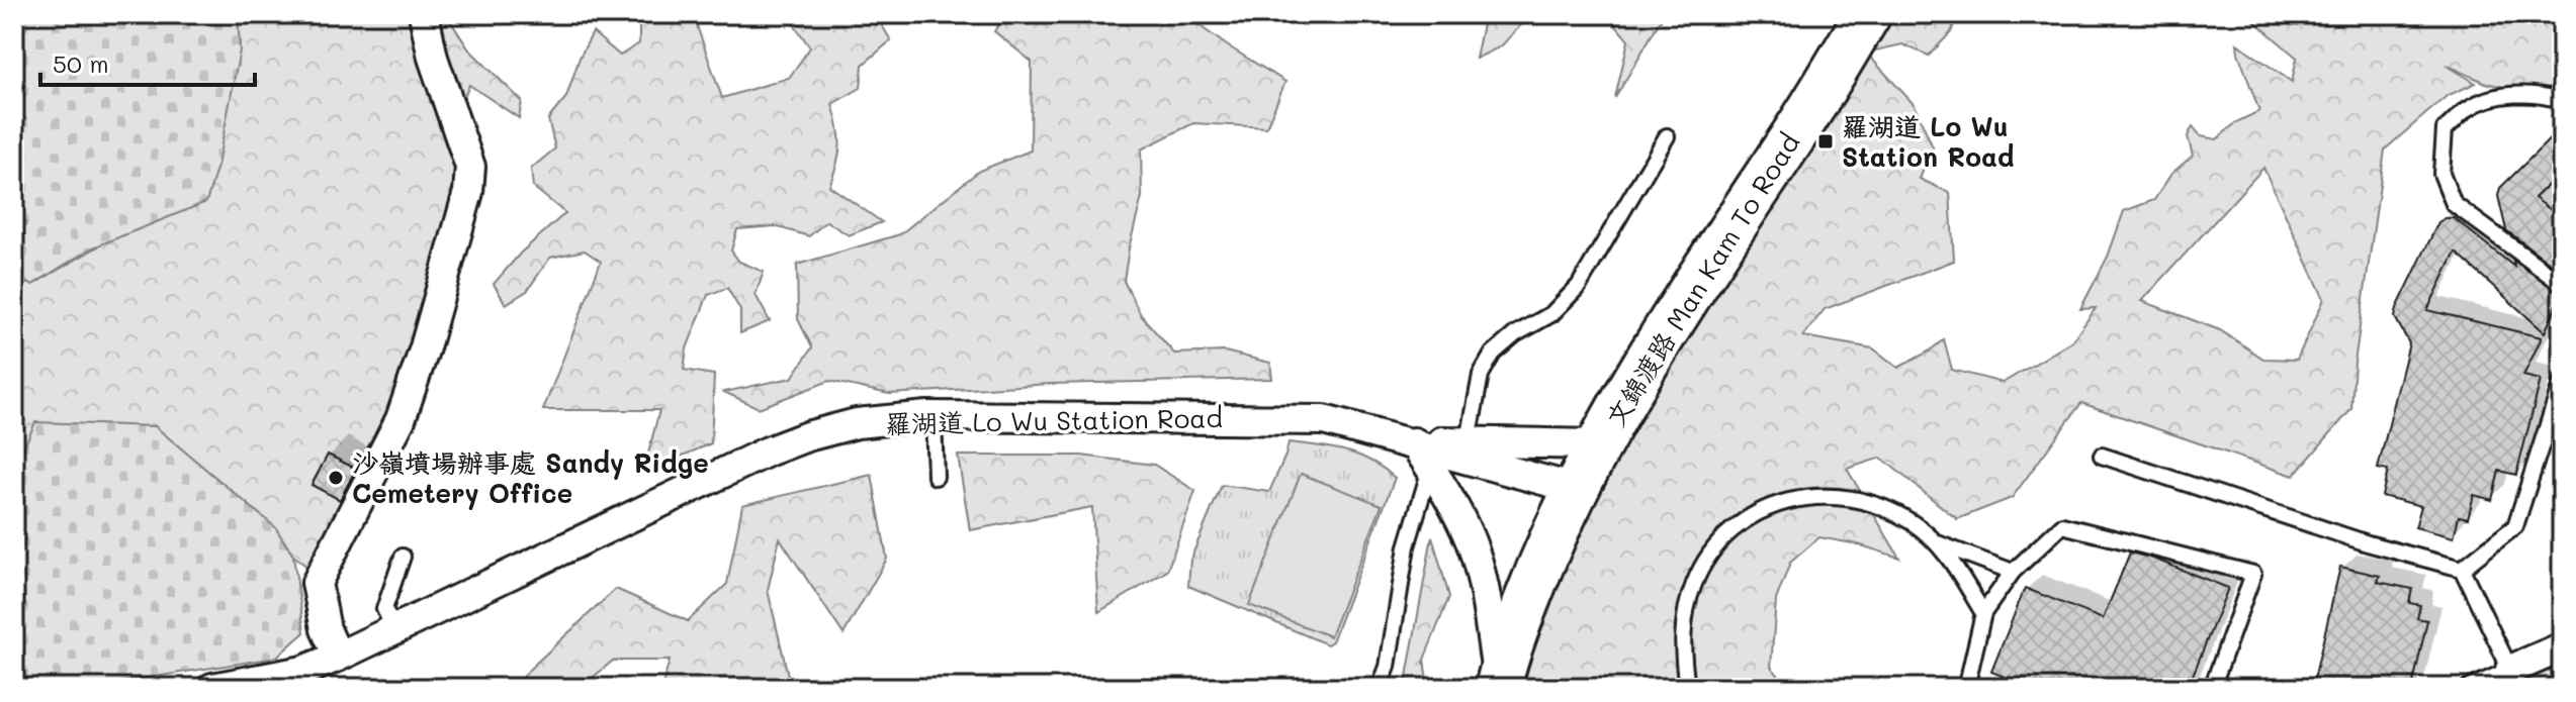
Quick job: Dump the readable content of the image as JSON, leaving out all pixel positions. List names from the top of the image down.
{
  "streets": {
    "main road": ["文錦渡路 Man Kam To Road"],
    "street": ["羅湖道 Lo Wu Station Road"]
  },
  "crossings": [
    ["文錦渡路 Man Kam To Road", "羅湖道 Lo Wu Station Road"]
  ],
  "places": {
    "transit": ["羅湖道 Lo Wu Station Road"],
    "other": ["沙嶺墳場辦事處 Sandy Ridge Cemetery Office"]
  },
  "scale_bar": "50 m"
}
